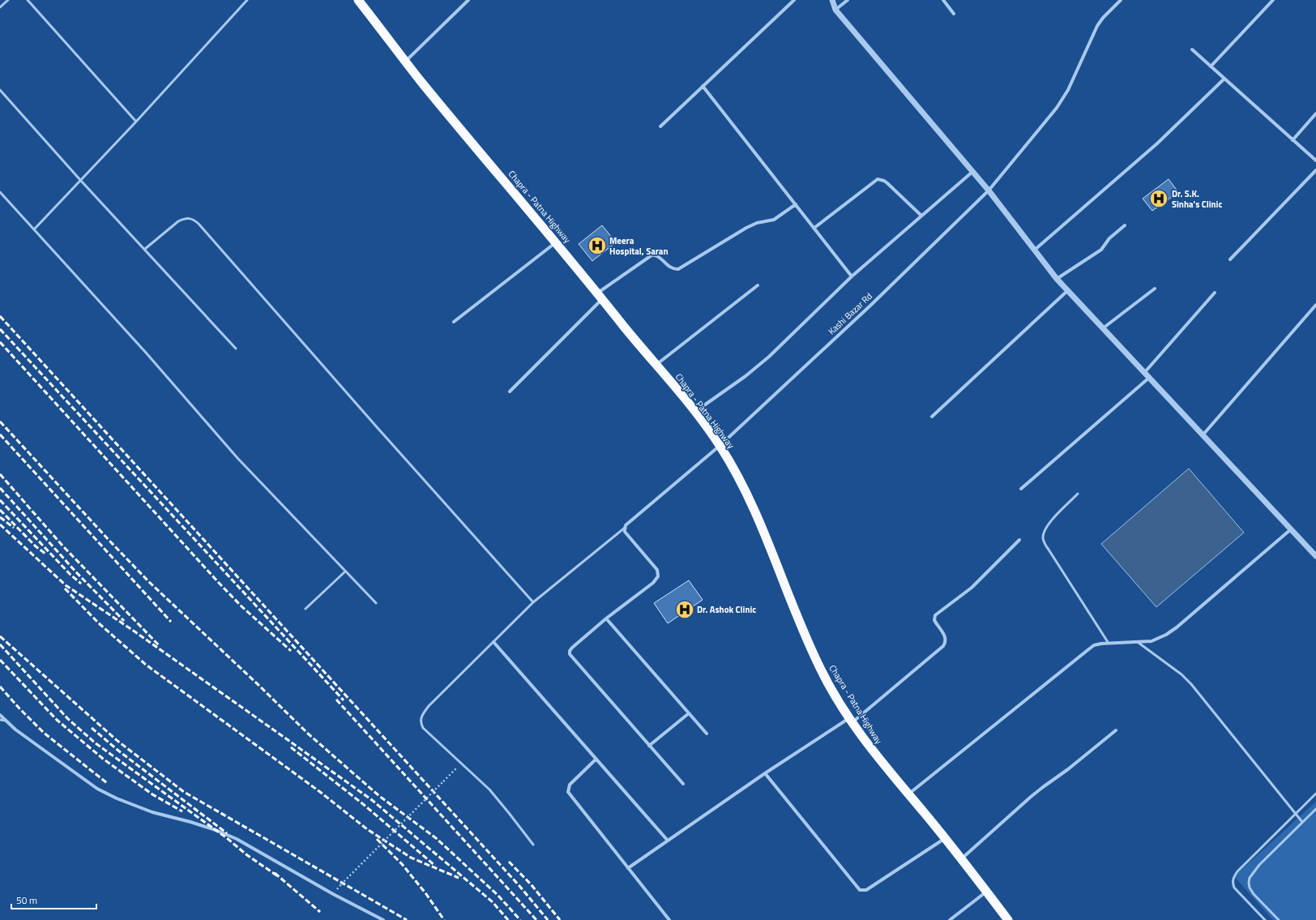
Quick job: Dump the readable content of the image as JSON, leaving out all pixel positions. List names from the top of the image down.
{
  "streets": {
    "highway": ["Chapra - Patna Highway"],
    "street": ["Kashi Bazar Rd"]
  },
  "crossings": [
    ["Chapra - Patna Highway", "Kashi Bazar Rd"]
  ],
  "places": {
    "hospital": ["Dr. S.K. Sinha's Clinic", "Meera Hospital, Saran", "Dr. Ashok Clinic"]
  },
  "scale_bar": "50 m"
}
